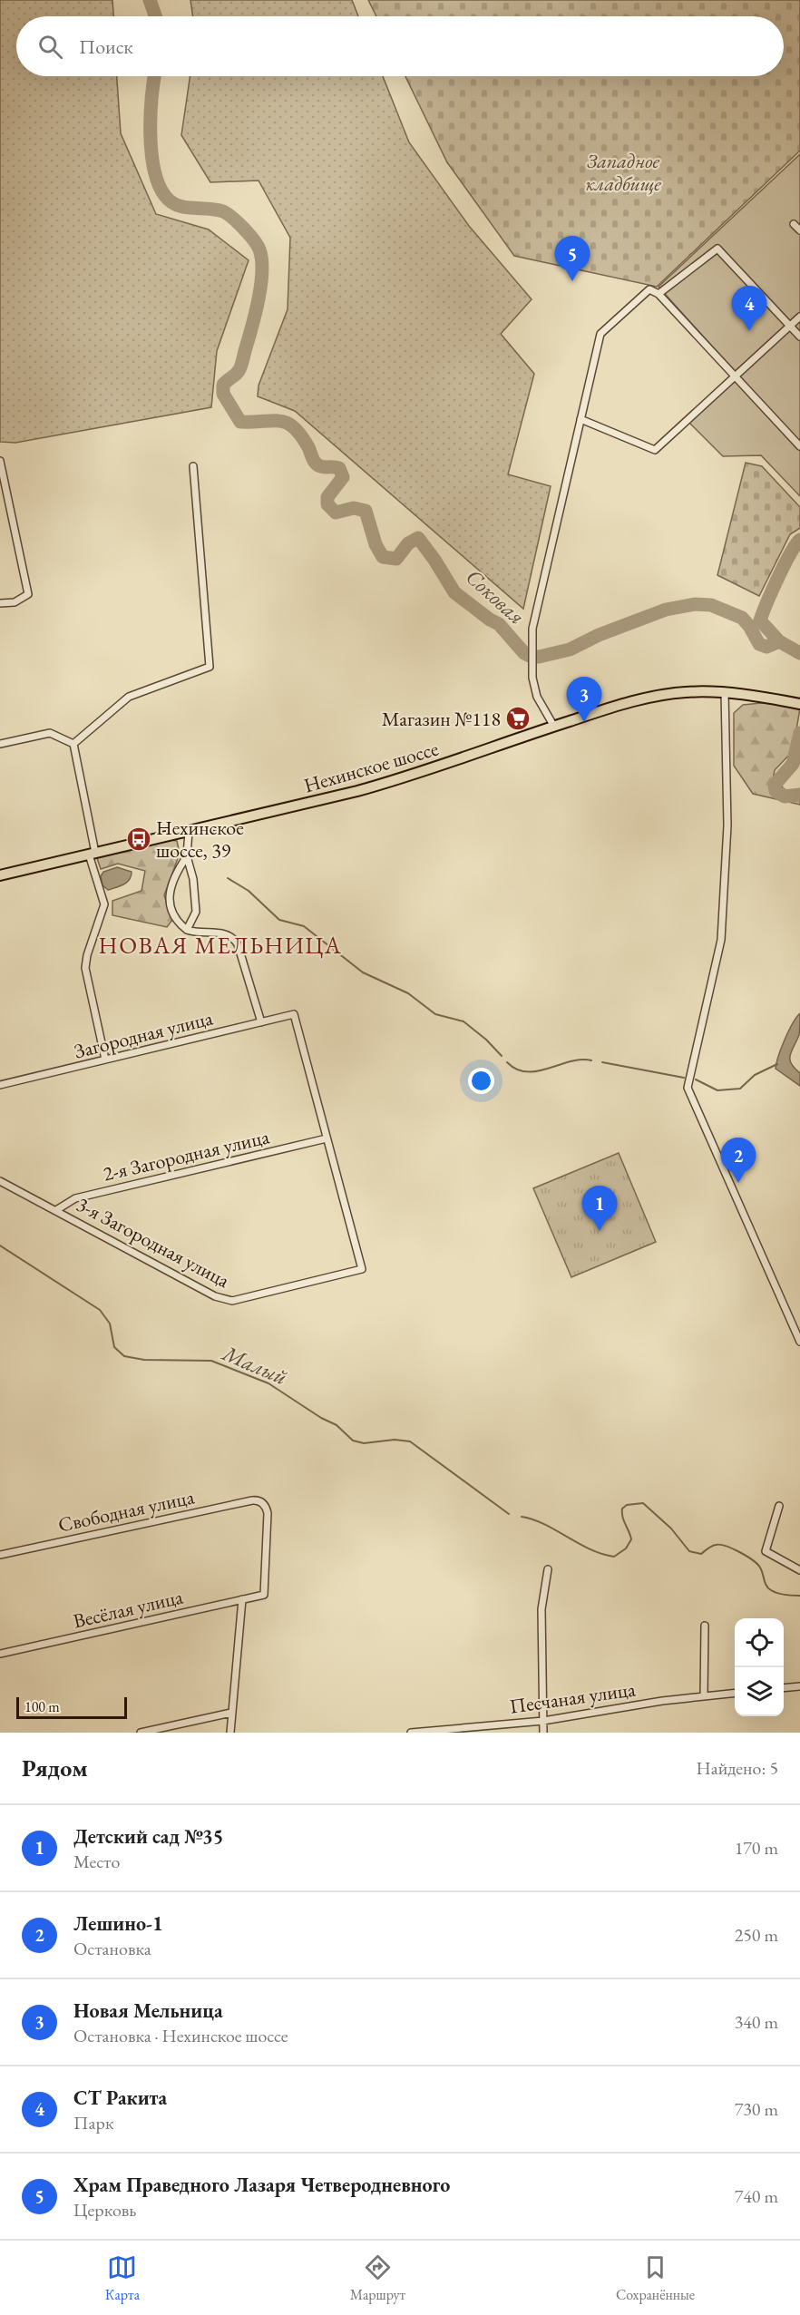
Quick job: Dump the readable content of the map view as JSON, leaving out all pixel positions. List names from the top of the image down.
{
  "streets": {
    "main road": ["Нехинское шоссе"],
    "street": [
      "Загородная улица",
      "2-я Загородная улица",
      "3-я Загородная улица",
      "Свободная улица",
      "Весёлая улица",
      "Песчаная улица"
    ]
  },
  "crossings": [
    ["Загородная улица", "2-я Загородная улица"],
    ["Загородная улица", "3-я Загородная улица"],
    ["2-я Загородная улица", "3-я Загородная улица"],
    ["Свободная улица", "Весёлая улица"]
  ],
  "districts": ["НОВАЯ МЕЛЬНИЦА"],
  "water": ["Соковая", "Малый"],
  "parks": ["Западное кладбище"],
  "places": {
    "supermarket": ["Магазин №118"],
    "bus stop": ["Нехинское шоссе, 39"]
  },
  "scale_bar": "100 m",
  "page": {
    "search": "Поиск",
    "pins": [
      "5",
      "4",
      "3",
      "2",
      "1"
    ],
    "scale": "100 m",
    "heading": ["Рядом", "Найдено: 5"],
    "list": [
      {
        "mark": "1",
        "name": "Детский сад №35",
        "note": "Место",
        "value": "170 m"
      },
      {
        "mark": "2",
        "name": "Лешино-1",
        "note": "Остановка",
        "value": "250 m"
      },
      {
        "mark": "3",
        "name": "Новая Мельница",
        "note": "Остановка · Нехинское шоссе",
        "value": "340 m"
      },
      {
        "mark": "4",
        "name": "СТ Ракита",
        "note": "Парк",
        "value": "730 m"
      },
      {
        "mark": "5",
        "name": "Храм Праведного Лазаря Четверодневного",
        "note": "Церковь",
        "value": "740 m"
      }
    ],
    "nav": ["Карта", "Маршрут", "Сохранённые"]
  }
}
